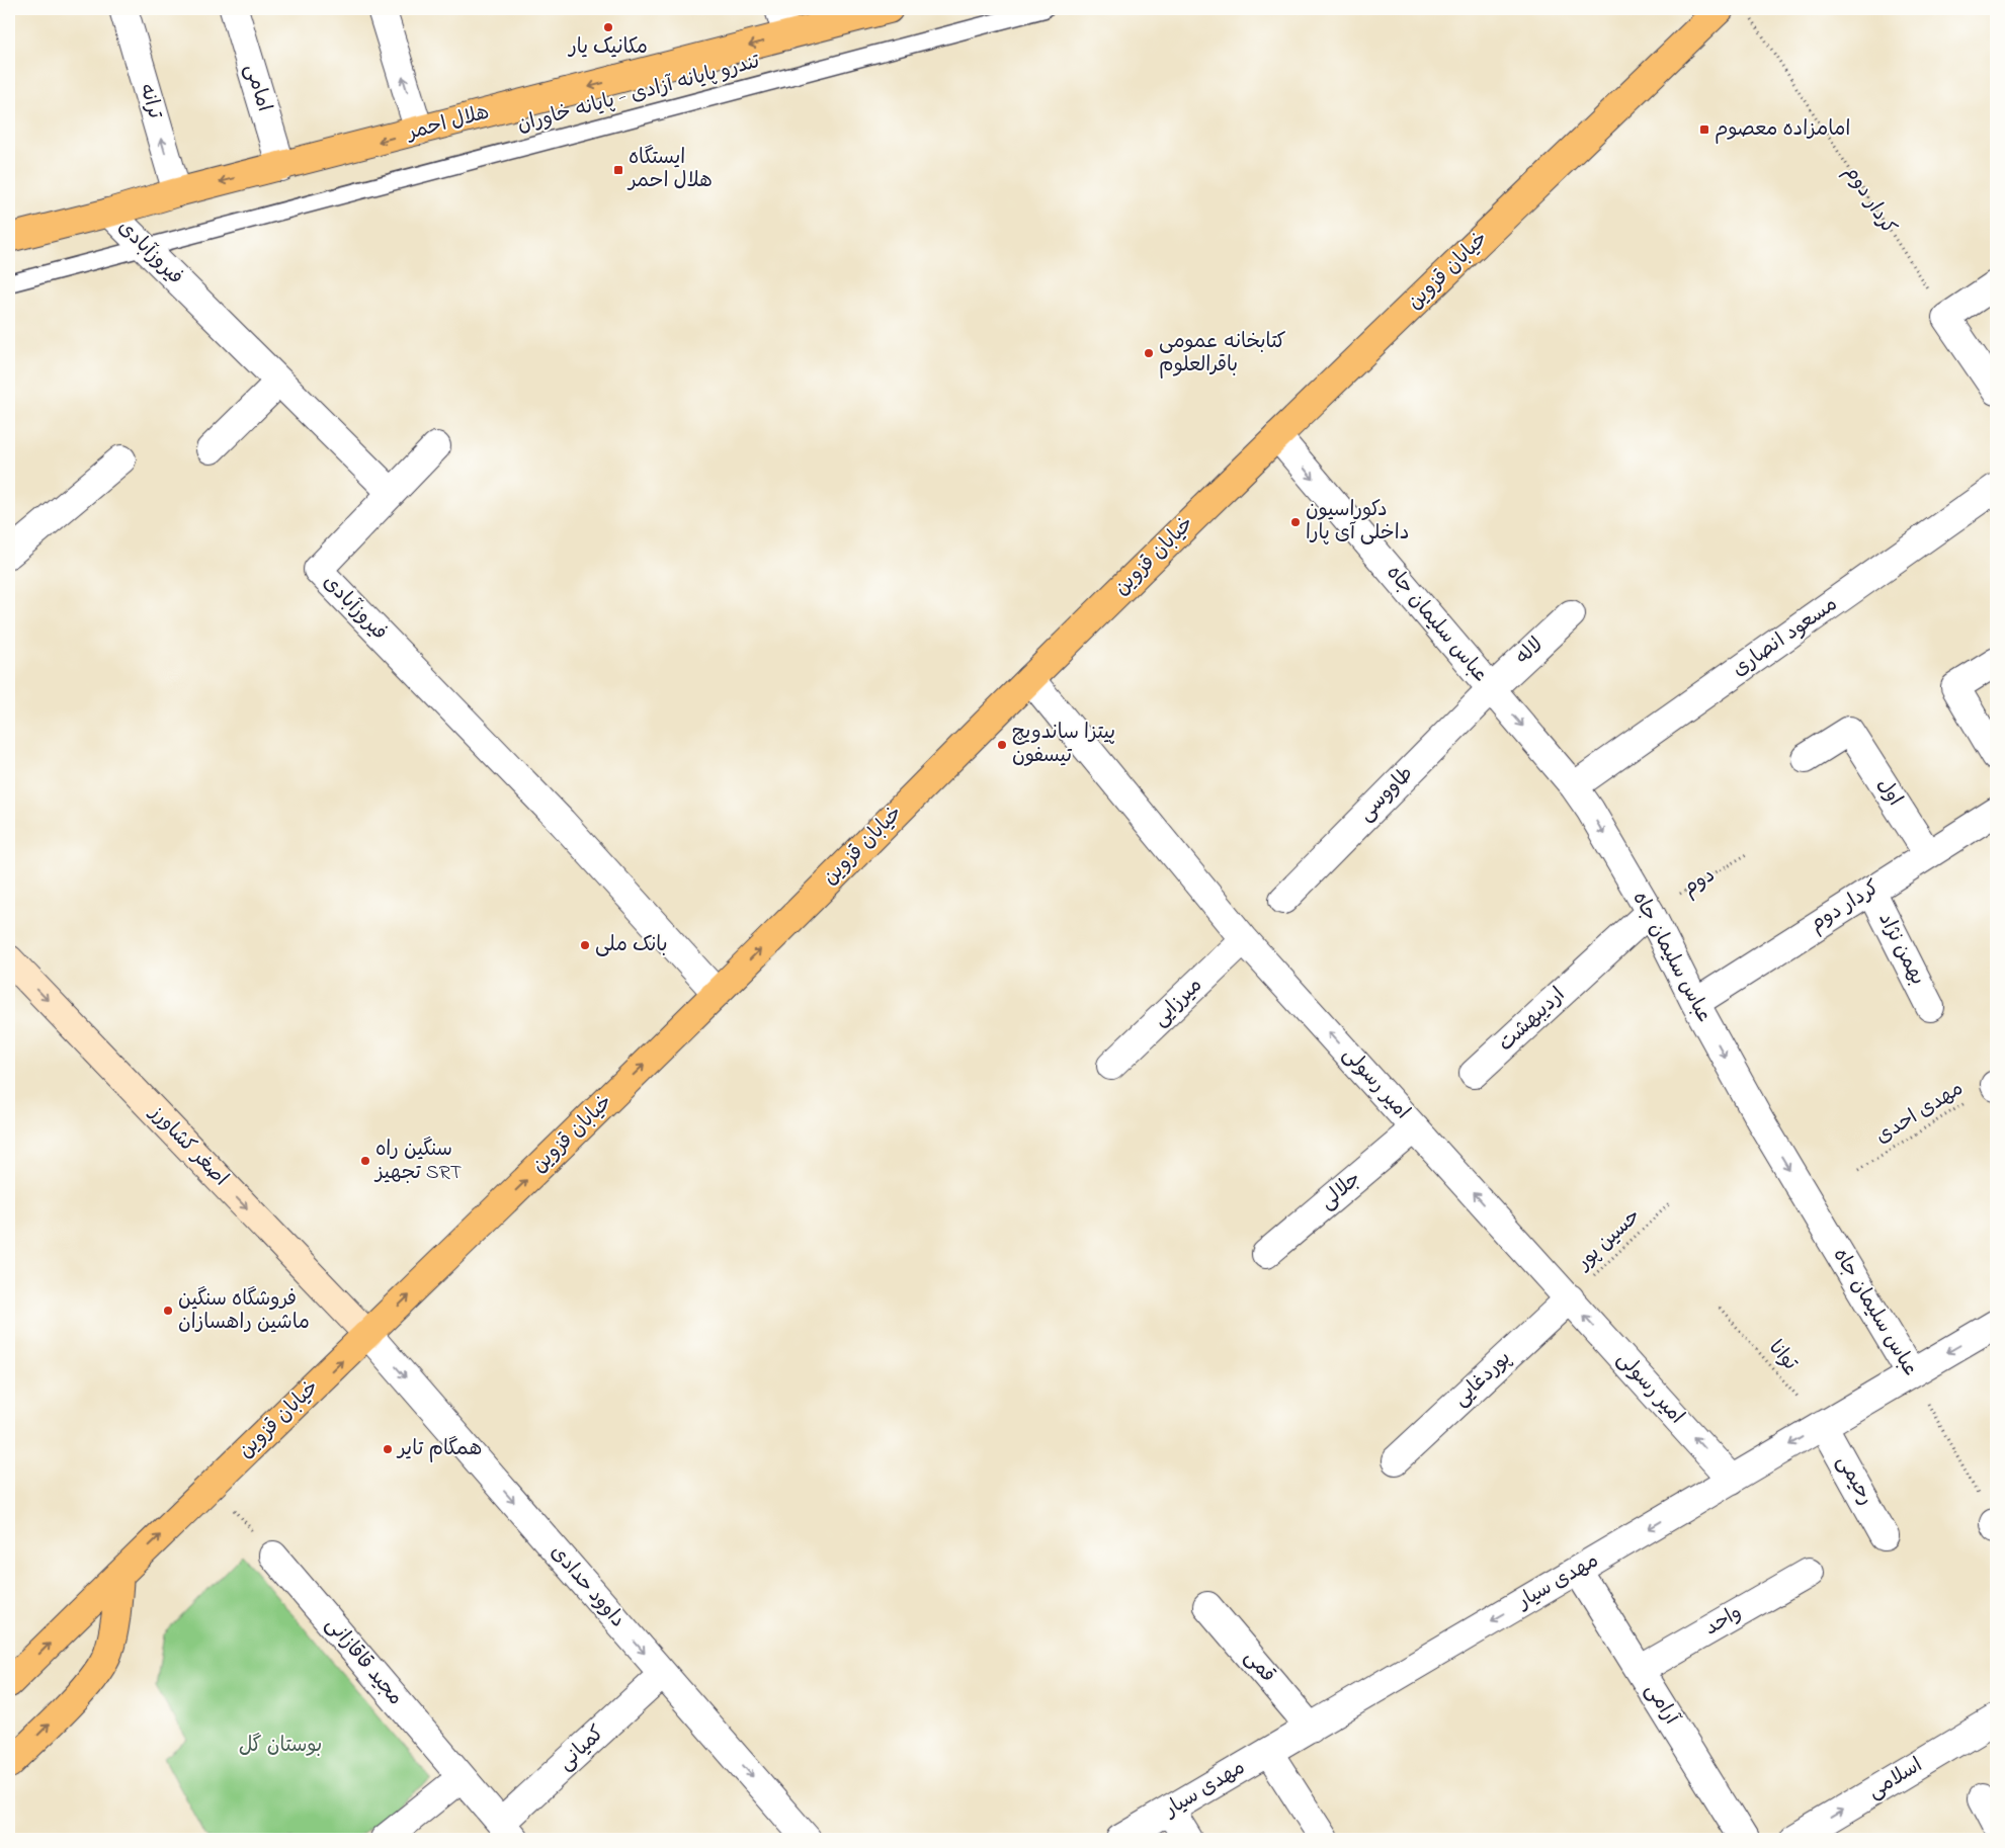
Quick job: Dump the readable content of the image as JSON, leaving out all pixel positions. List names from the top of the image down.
{
  "streets": {
    "main road": ["هلال احمر", "خیابان قزوین"],
    "street": [
      "امامی",
      "ترانه",
      "کردار دوم",
      "فیروزآبادی",
      "عباس سلیمان جاه",
      "مسعود انصاری",
      "لاله",
      "اول",
      "طاووسی",
      "بهمن نژاد",
      "میرزایی",
      "اردیبهشت",
      "امیر رسولی",
      "اصغر کشاورز",
      "جلالی",
      "پوردغایی",
      "رحیمی",
      "مهدی سیار",
      "داوود حدادی",
      "واحد",
      "مجید قاقازانی",
      "قمی",
      "آرامی",
      "کمیانی",
      "اسلامی"
    ],
    "lane": ["تندرو پایانه آزادی - پایانه خاوران"],
    "path": [
      "دوم",
      "مهدی احدی",
      "حسین پور",
      "توانا"
    ]
  },
  "crossings": [
    ["امامی", "هلال احمر"],
    ["تندرو پایانه آزادی - پایانه خاوران", "فیروزآبادی"],
    ["ترانه", "هلال احمر"],
    ["هلال احمر", "فیروزآبادی"],
    ["کردار دوم", "عباس سلیمان جاه"],
    ["کردار دوم", "اول"],
    ["کردار دوم", "بهمن نژاد"],
    ["فیروزآبادی", "خیابان قزوین"],
    ["خیابان قزوین", "عباس سلیمان جاه"],
    ["خیابان قزوین", "امیر رسولی"],
    ["خیابان قزوین", "اصغر کشاورز"],
    ["خیابان قزوین", "داوود حدادی"],
    ["عباس سلیمان جاه", "مسعود انصاری"],
    ["عباس سلیمان جاه", "لاله"],
    ["عباس سلیمان جاه", "طاووسی"],
    ["عباس سلیمان جاه", "دوم"],
    ["عباس سلیمان جاه", "اردیبهشت"],
    ["عباس سلیمان جاه", "مهدی سیار"],
    ["لاله", "طاووسی"],
    ["دوم", "اردیبهشت"],
    ["میرزایی", "امیر رسولی"],
    ["امیر رسولی", "جلالی"],
    ["امیر رسولی", "حسین پور"],
    ["امیر رسولی", "پوردغایی"],
    ["امیر رسولی", "مهدی سیار"],
    ["اصغر کشاورز", "داوود حدادی"],
    ["حسین پور", "پوردغایی"],
    ["توانا", "رحیمی"],
    ["توانا", "مهدی سیار"],
    ["رحیمی", "مهدی سیار"],
    ["مهدی سیار", "قمی"],
    ["مهدی سیار", "آرامی"],
    ["داوود حدادی", "کمیانی"],
    ["واحد", "آرامی"],
    ["مجید قاقازانی", "کمیانی"]
  ],
  "one_way": [
    "هلال احمر",
    "خیابان قزوین",
    "عباس سلیمان جاه",
    "امیر رسولی",
    "اصغر کشاورز",
    "مهدی سیار",
    "داوود حدادی",
    "اسلامی"
  ],
  "parks": ["بوستان گل"],
  "places": {
    "other": [
      "مکانیک یار",
      "کتابخانه عمومی باقرالعلوم",
      "دکوراسیون داخلی آی پارا",
      "پیتزا ساندویچ تیسفون",
      "بانک ملی",
      "سنگین راه تجهیز SRT",
      "فروشگاه سنگین ماشین راهسازان",
      "همگام تایر"
    ],
    "transit": ["امامزاده معصوم", "ایستگاه هلال احمر"]
  }
}
